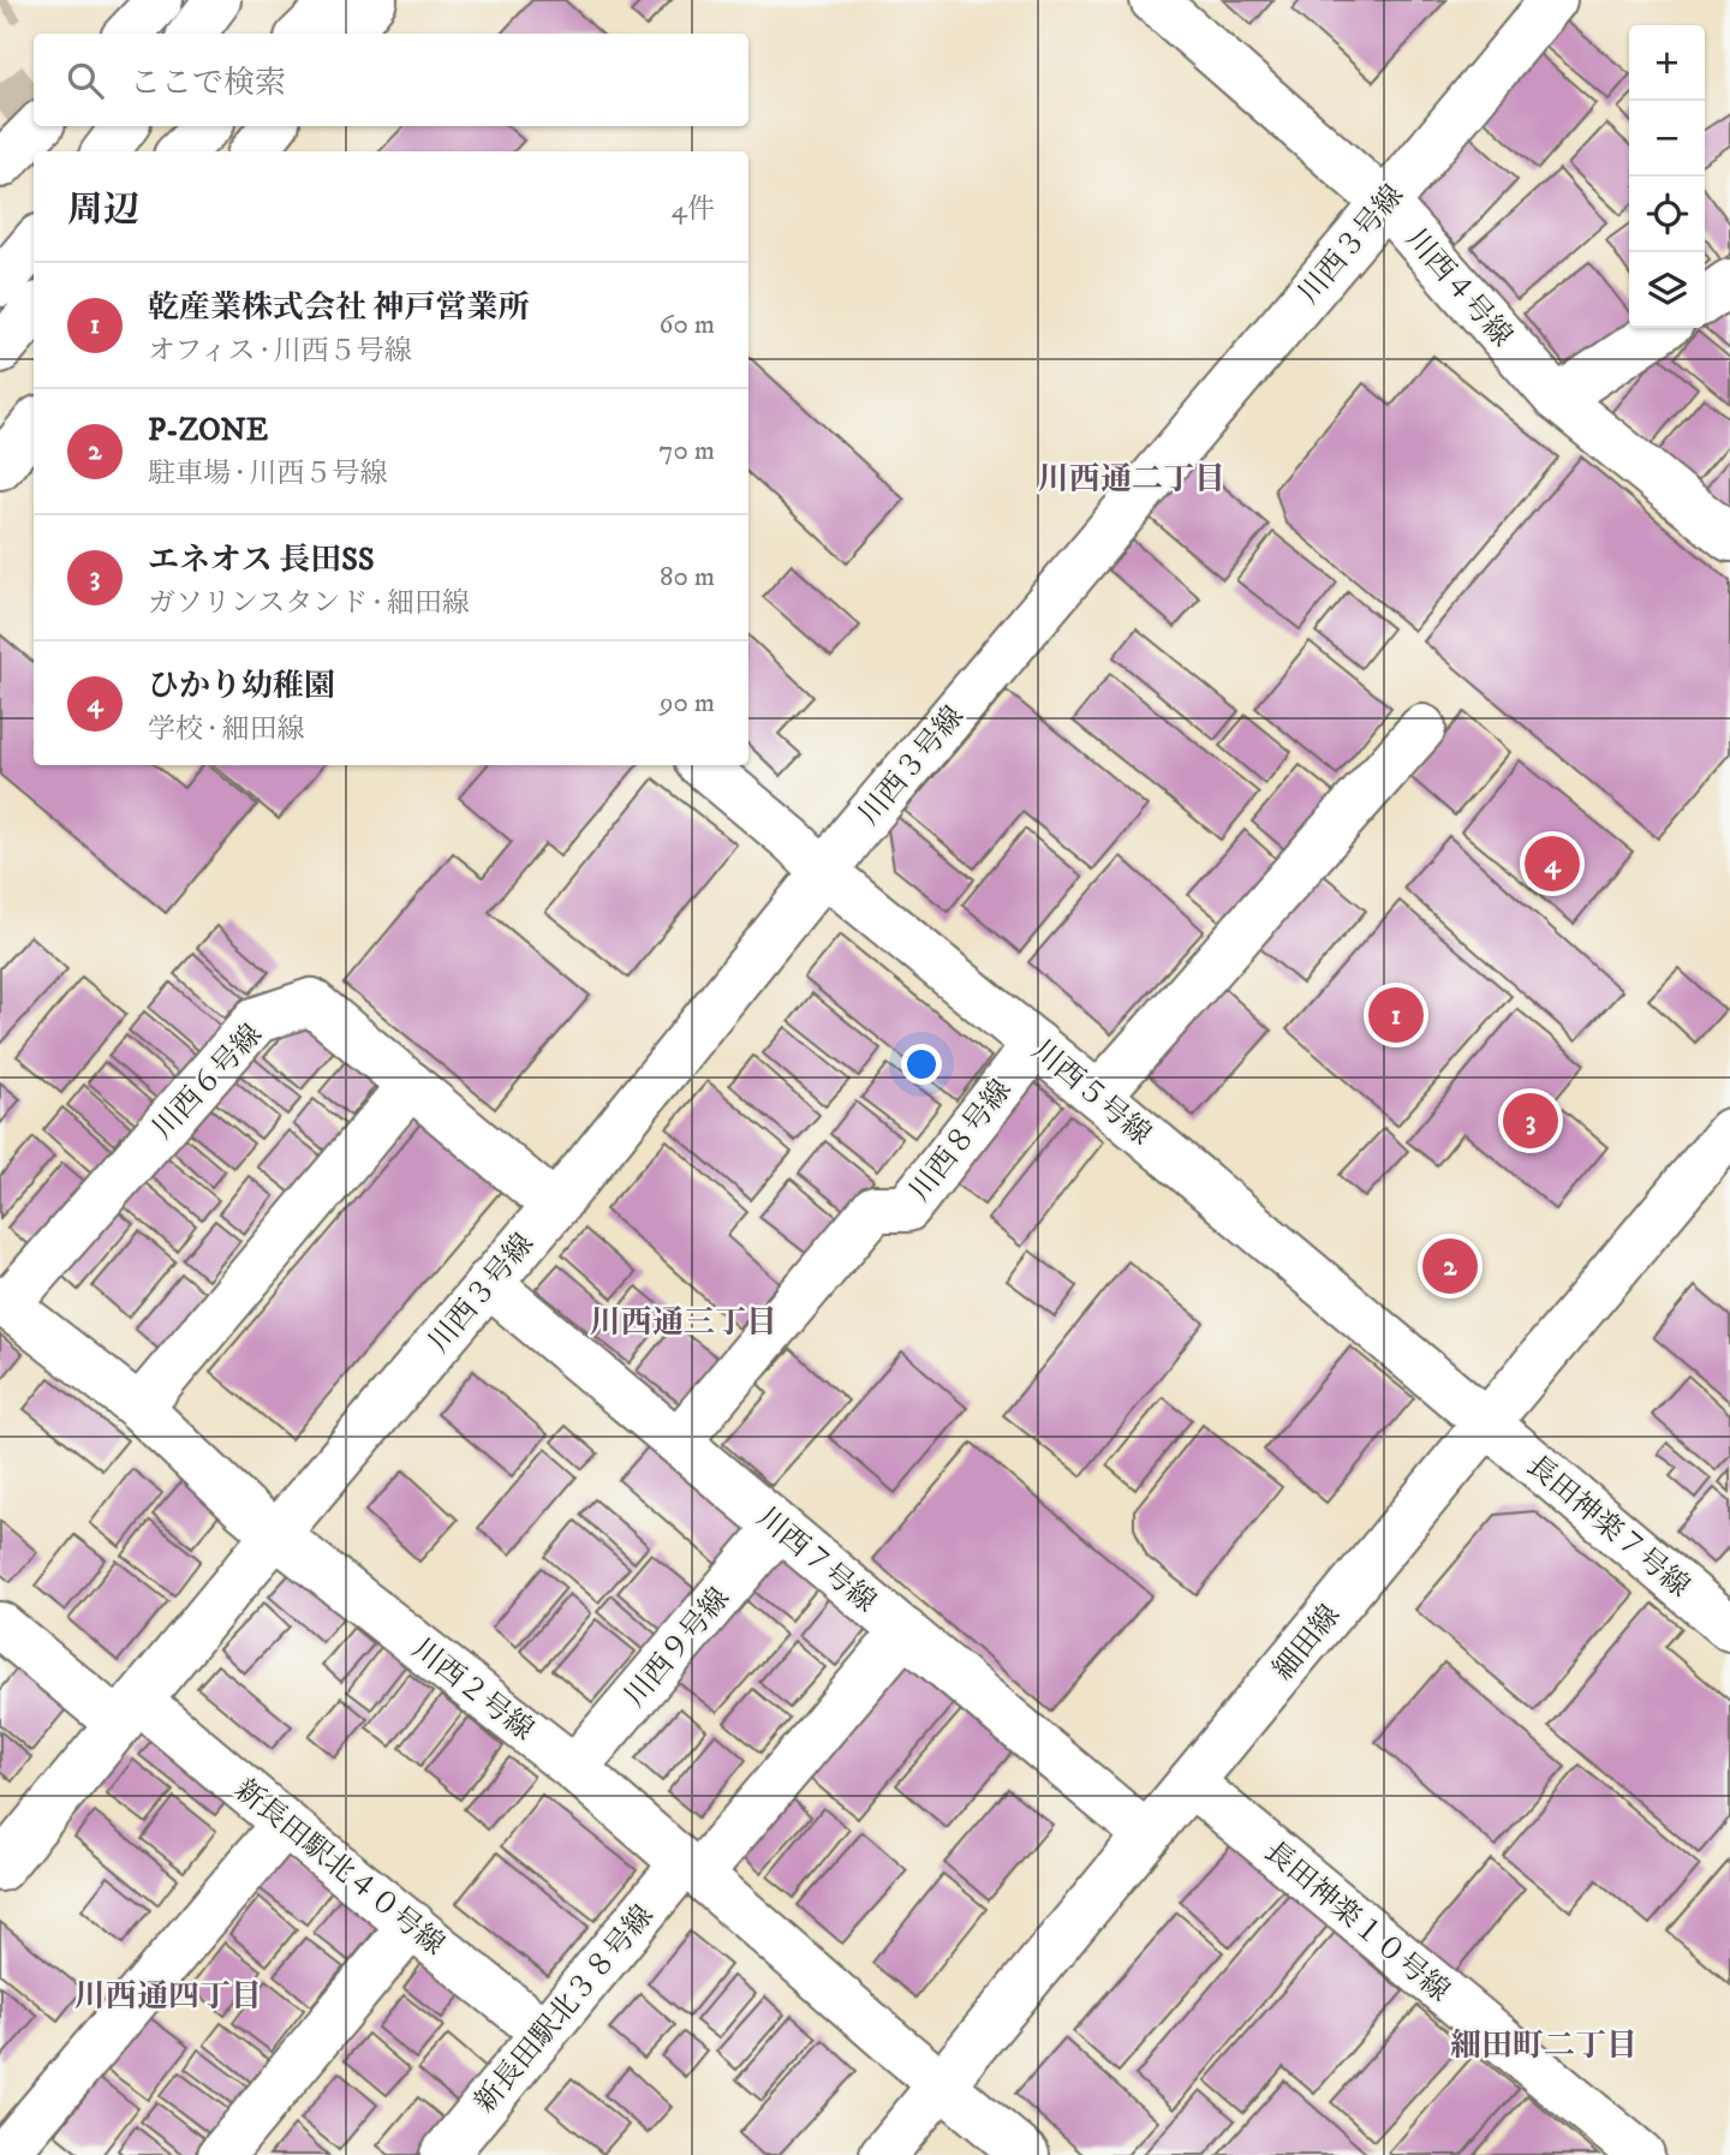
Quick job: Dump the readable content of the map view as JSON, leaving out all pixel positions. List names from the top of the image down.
{
  "streets": {
    "main road": [
      "川西３号線",
      "川西４号線",
      "川西６号線",
      "川西５号線",
      "川西８号線",
      "長田神楽７号線",
      "川西７号線",
      "細田線",
      "川西９号線",
      "川西２号線",
      "新長田駅北４０号線",
      "長田神楽１０号線",
      "新長田駅北３８号線"
    ]
  },
  "crossings": [
    ["川西３号線", "川西４号線"],
    ["川西３号線", "川西６号線"],
    ["川西３号線", "川西５号線"],
    ["川西３号線", "川西７号線"],
    ["川西３号線", "川西２号線"],
    ["川西３号線", "新長田駅北４０号線"],
    ["川西６号線", "川西２号線"],
    ["川西５号線", "川西８号線"],
    ["川西５号線", "長田神楽７号線"],
    ["川西５号線", "細田線"],
    ["川西８号線", "川西７号線"],
    ["長田神楽７号線", "細田線"],
    ["川西７号線", "細田線"],
    ["川西７号線", "川西９号線"],
    ["川西７号線", "新長田駅北３８号線"],
    ["細田線", "川西２号線"],
    ["細田線", "長田神楽１０号線"],
    ["川西９号線", "川西２号線"],
    ["川西２号線", "新長田駅北３８号線"],
    ["新長田駅北４０号線", "新長田駅北３８号線"]
  ],
  "districts": [
    "川西通二丁目",
    "川西通三丁目",
    "川西通四丁目",
    "細田町二丁目"
  ],
  "page": {
    "map_buttons": ["+", "−"],
    "search": "ここで検索",
    "heading": ["周辺", "4件"],
    "list": [
      {
        "mark": "1",
        "name": "乾産業株式会社 神戸営業所",
        "note": "オフィス · 川西５号線",
        "value": "60 m"
      },
      {
        "mark": "2",
        "name": "P-ZONE",
        "note": "駐車場 · 川西５号線",
        "value": "70 m"
      },
      {
        "mark": "3",
        "name": "エネオス 長田SS",
        "note": "ガソリンスタンド · 細田線",
        "value": "80 m"
      },
      {
        "mark": "4",
        "name": "ひかり幼稚園",
        "note": "学校 · 細田線",
        "value": "90 m"
      }
    ],
    "pins": [
      "4",
      "1",
      "3",
      "2"
    ]
  }
}
